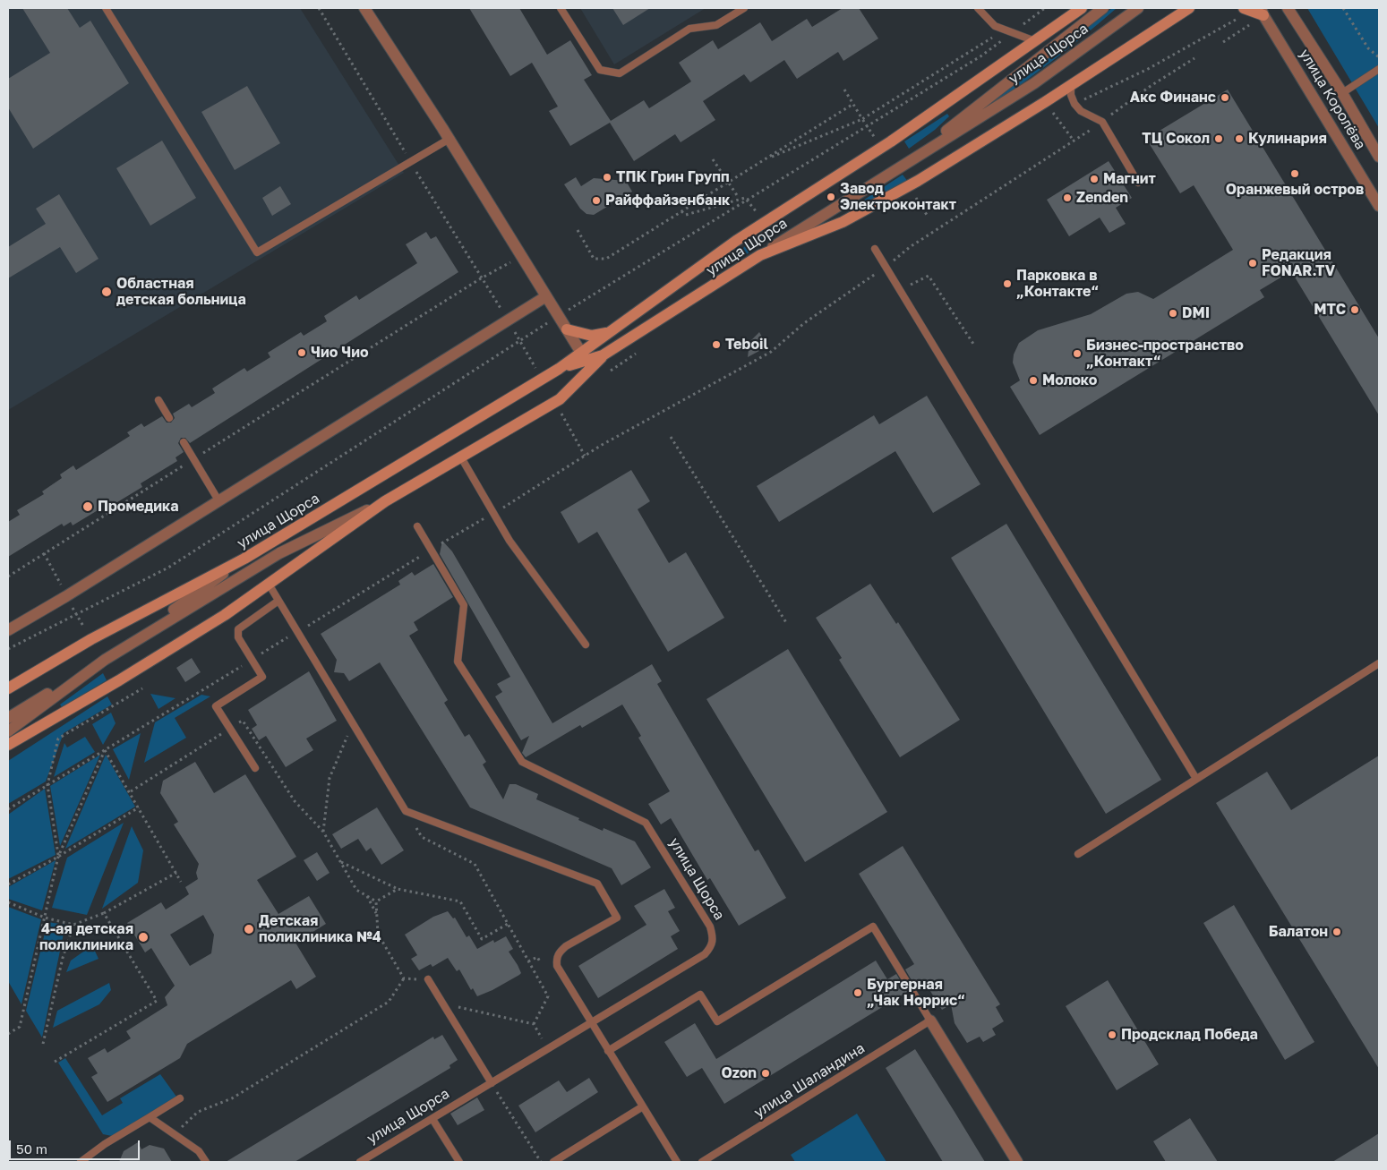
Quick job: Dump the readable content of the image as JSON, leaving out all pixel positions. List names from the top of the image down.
{
  "streets": {
    "main road": ["улица Щорса"],
    "street": ["улица Королёва"],
    "lane": ["улица Шаландина"]
  },
  "places": [
    "Акс Финанс",
    "ТЦ Сокол",
    "Кулинария",
    "Оранжевый остров",
    "ТПК Грин Групп",
    "Магнит",
    "Завод Электроконтакт",
    "Zenden",
    "Райффайзенбанк",
    "Редакция FONAR.TV",
    "Парковка в „Контакте“",
    "Областная детская больница",
    "МТС",
    "DMI",
    "Teboil",
    "Чио Чио",
    "Бизнес-пространство „Контакт“",
    "Молоко",
    "Промедика",
    "Детская поликлиника №4",
    "Балатон",
    "4-ая детская поликлиника",
    "Бургерная „Чак Норрис“",
    "Продсклад Победа",
    "Ozon"
  ],
  "scale_bar": "50 m"
}
